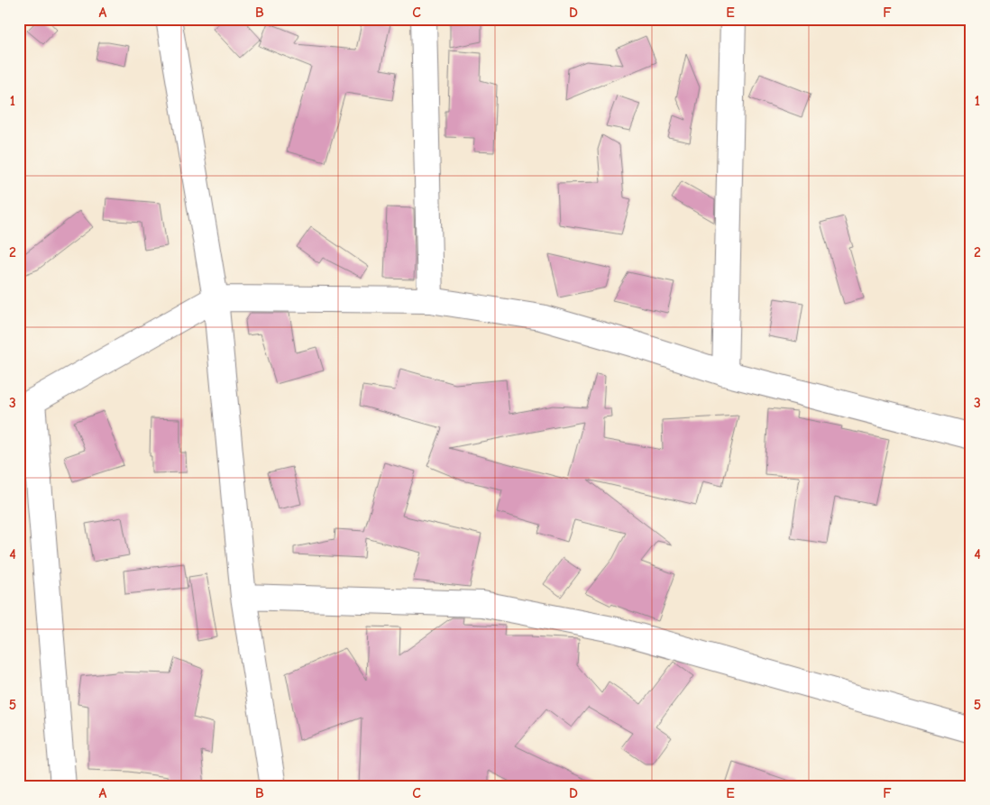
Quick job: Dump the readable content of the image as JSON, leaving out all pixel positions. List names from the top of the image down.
{
  "grid": {
    "columns": [
      "A",
      "B",
      "C",
      "D",
      "E",
      "F"
    ],
    "rows": [
      "1",
      "2",
      "3",
      "4",
      "5"
    ]
  }
}
